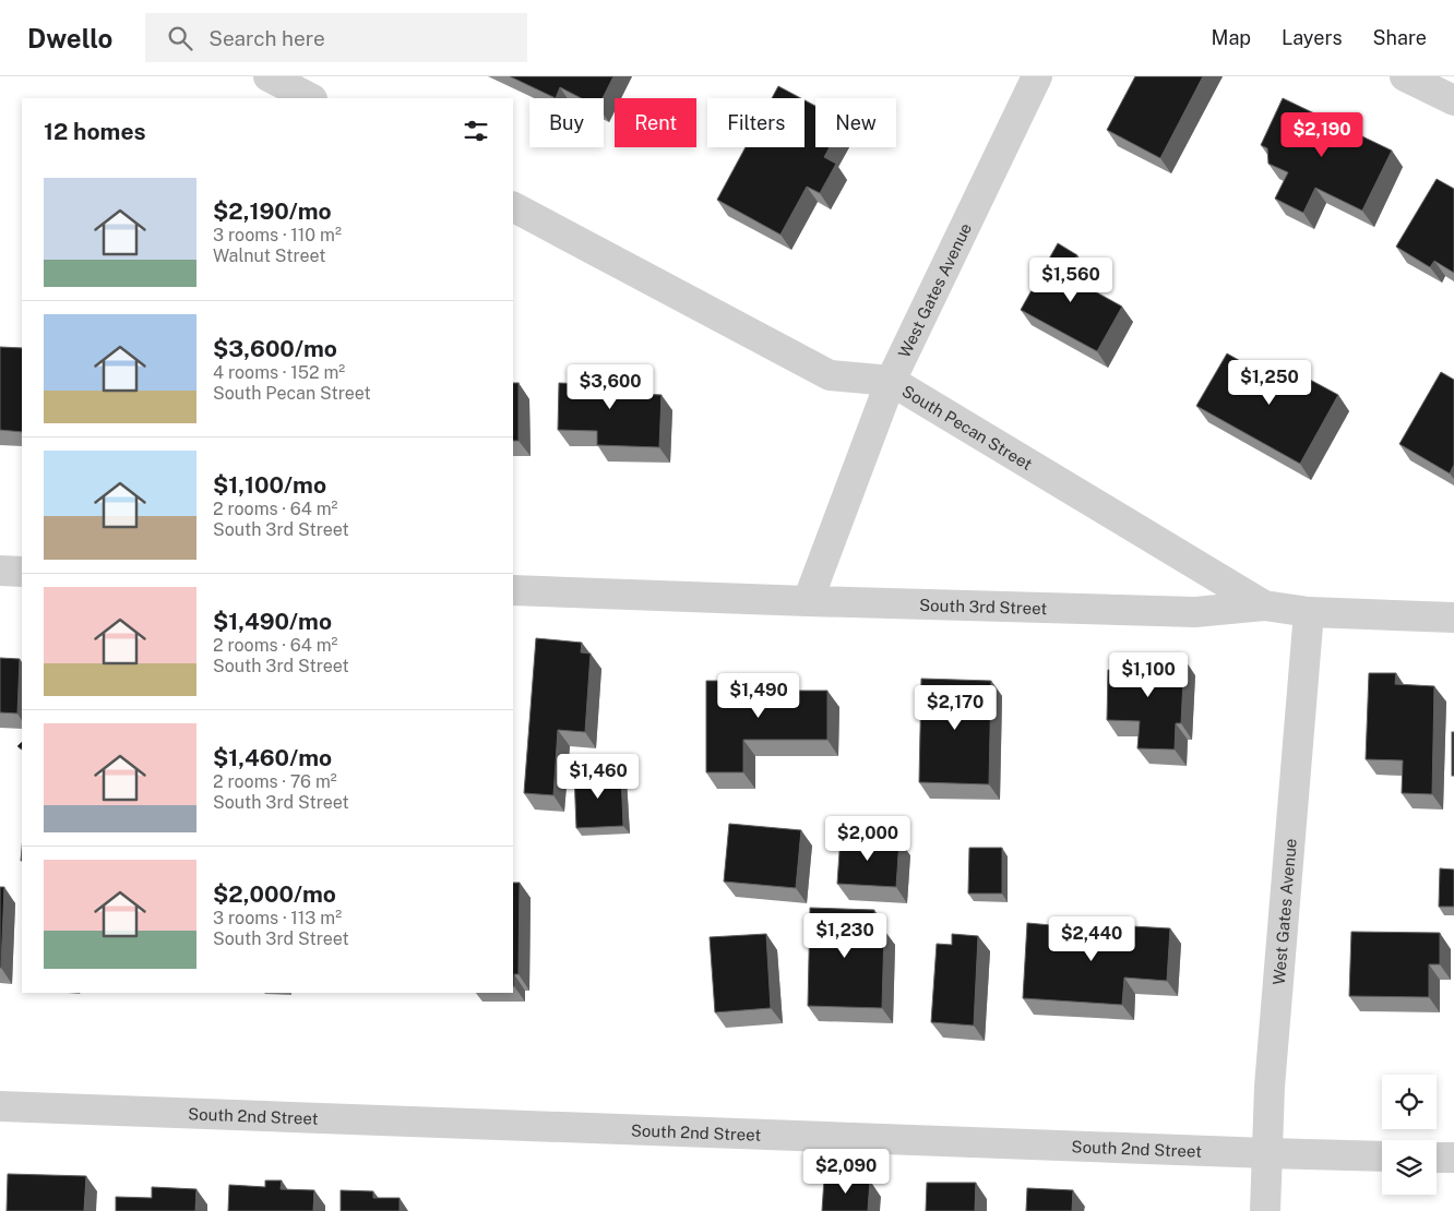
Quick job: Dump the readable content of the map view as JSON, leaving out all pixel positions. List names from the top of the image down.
{
  "streets": {
    "street": [
      "West Gates Avenue",
      "South Pecan Street",
      "South 3rd Street",
      "South 2nd Street"
    ]
  },
  "crossings": [
    ["West Gates Avenue", "South Pecan Street"],
    ["West Gates Avenue", "South 3rd Street"],
    ["West Gates Avenue", "South 2nd Street"],
    ["South Pecan Street", "South 3rd Street"]
  ],
  "page": {
    "header": "Dwello",
    "search": "Search here",
    "nav": ["Map", "Layers", "Share"],
    "chip": [
      "Buy",
      "Rent",
      "Filters",
      "New"
    ],
    "heading": "12 homes",
    "price": [
      "$2,190",
      "$1,560",
      "$1,250",
      "$3,600",
      "$1,100",
      "$1,490",
      "$2,170",
      "$1,460",
      "$2,000",
      "$1,230",
      "$2,440",
      "$2,090"
    ],
    "list": [
      {
        "name": "$2,190/mo",
        "note": "3 rooms · 110 m² · Walnut Street"
      },
      {
        "name": "$3,600/mo",
        "note": "4 rooms · 152 m² · South Pecan Street"
      },
      {
        "name": "$1,100/mo",
        "note": "2 rooms · 64 m² · South 3rd Street"
      },
      {
        "name": "$1,490/mo",
        "note": "2 rooms · 64 m² · South 3rd Street"
      },
      {
        "name": "$1,460/mo",
        "note": "2 rooms · 76 m² · South 3rd Street"
      },
      {
        "name": "$2,000/mo",
        "note": "3 rooms · 113 m² · South 3rd Street"
      }
    ]
  }
}
